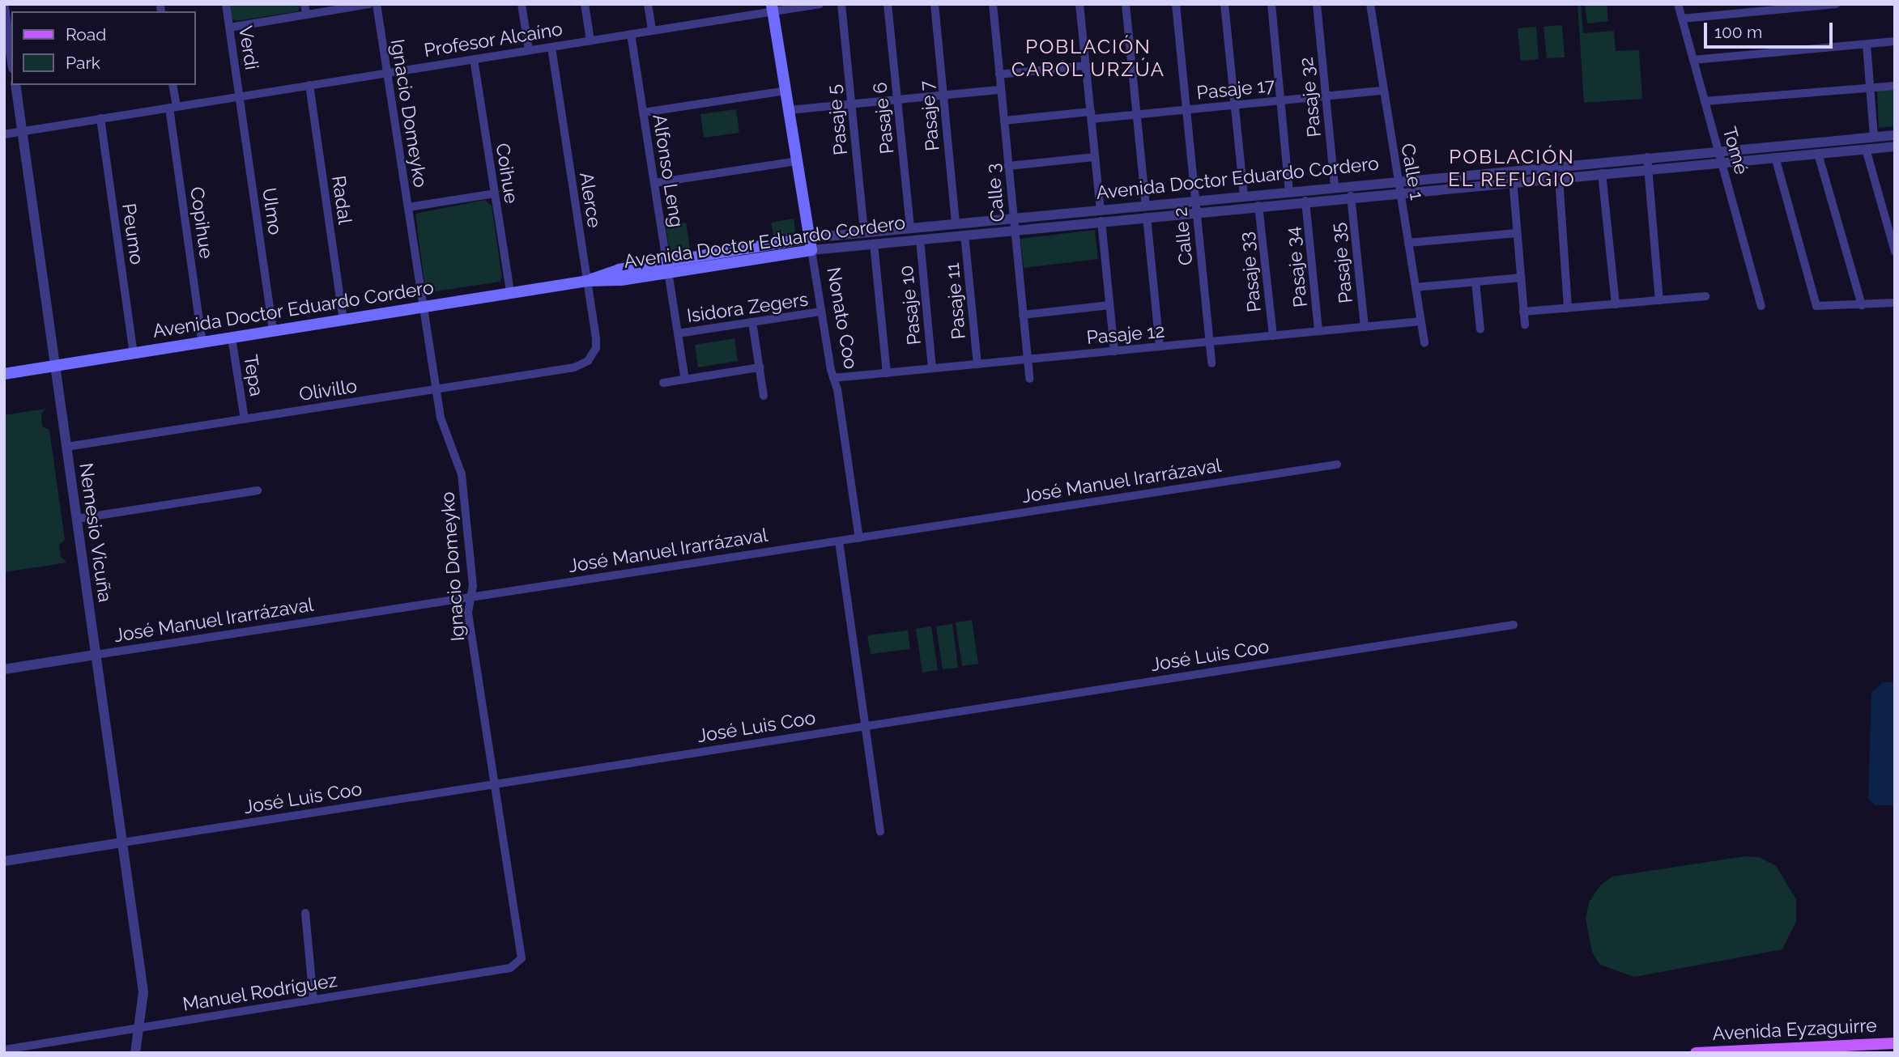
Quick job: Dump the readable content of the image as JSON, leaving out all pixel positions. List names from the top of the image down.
{
  "streets": {
    "main road": ["Avenida Doctor Eduardo Cordero", "Nonato Coo", "Avenida Eyzaguirre"],
    "street": [
      "Profesor Alcaíno",
      "Verdi",
      "Pasaje 17",
      "Pasaje 32",
      "Ignacio Domeyko",
      "Pasaje 7",
      "Pasaje 6",
      "Pasaje 5",
      "Tomé",
      "Alfonso Leng",
      "Calle 1",
      "Coihue",
      "Calle 3",
      "Radal",
      "Alerce",
      "Ulmo",
      "Copihue",
      "Peumo",
      "Calle 2",
      "Pasaje 35",
      "Pasaje 34",
      "Pasaje 33",
      "Pasaje 11",
      "Pasaje 10",
      "Isidora Zegers",
      "Pasaje 12",
      "Tepa",
      "Olivillo",
      "José Manuel Irarrázaval",
      "Nemesio Vicuña",
      "José Luis Coo",
      "Manuel Rodríguez"
    ]
  },
  "crossings": [
    ["Profesor Alcaíno", "Verdi"],
    ["Profesor Alcaíno", "Ignacio Domeyko"],
    ["Profesor Alcaíno", "Alfonso Leng"],
    ["Profesor Alcaíno", "Coihue"],
    ["Profesor Alcaíno", "Radal"],
    ["Profesor Alcaíno", "Alerce"],
    ["Profesor Alcaíno", "Ulmo"],
    ["Profesor Alcaíno", "Copihue"],
    ["Profesor Alcaíno", "Peumo"],
    ["Profesor Alcaíno", "Nonato Coo"],
    ["Profesor Alcaíno", "Nemesio Vicuña"],
    ["Verdi", "Ulmo"],
    ["Pasaje 17", "Pasaje 32"],
    ["Pasaje 17", "Calle 1"],
    ["Pasaje 17", "Calle 3"],
    ["Pasaje 17", "Calle 2"],
    ["Pasaje 32", "Avenida Doctor Eduardo Cordero"],
    ["Ignacio Domeyko", "Avenida Doctor Eduardo Cordero"],
    ["Ignacio Domeyko", "Olivillo"],
    ["Ignacio Domeyko", "José Manuel Irarrázaval"],
    ["Ignacio Domeyko", "José Luis Coo"],
    ["Ignacio Domeyko", "Manuel Rodríguez"],
    ["Pasaje 7", "Avenida Doctor Eduardo Cordero"],
    ["Pasaje 6", "Avenida Doctor Eduardo Cordero"],
    ["Pasaje 5", "Avenida Doctor Eduardo Cordero"],
    ["Tomé", "Avenida Doctor Eduardo Cordero"],
    ["Alfonso Leng", "Avenida Doctor Eduardo Cordero"],
    ["Alfonso Leng", "Isidora Zegers"],
    ["Calle 1", "Avenida Doctor Eduardo Cordero"],
    ["Calle 1", "Pasaje 12"],
    ["Coihue", "Avenida Doctor Eduardo Cordero"],
    ["Avenida Doctor Eduardo Cordero", "Calle 3"],
    ["Avenida Doctor Eduardo Cordero", "Radal"],
    ["Avenida Doctor Eduardo Cordero", "Alerce"],
    ["Avenida Doctor Eduardo Cordero", "Ulmo"],
    ["Avenida Doctor Eduardo Cordero", "Copihue"],
    ["Avenida Doctor Eduardo Cordero", "Peumo"],
    ["Avenida Doctor Eduardo Cordero", "Calle 2"],
    ["Avenida Doctor Eduardo Cordero", "Pasaje 35"],
    ["Avenida Doctor Eduardo Cordero", "Pasaje 34"],
    ["Avenida Doctor Eduardo Cordero", "Pasaje 33"],
    ["Avenida Doctor Eduardo Cordero", "Pasaje 11"],
    ["Avenida Doctor Eduardo Cordero", "Pasaje 10"],
    ["Avenida Doctor Eduardo Cordero", "Nonato Coo"],
    ["Avenida Doctor Eduardo Cordero", "Tepa"],
    ["Avenida Doctor Eduardo Cordero", "Nemesio Vicuña"],
    ["Calle 3", "Pasaje 12"],
    ["Alerce", "Olivillo"],
    ["Calle 2", "Pasaje 12"],
    ["Pasaje 35", "Pasaje 12"],
    ["Pasaje 34", "Pasaje 12"],
    ["Pasaje 33", "Pasaje 12"],
    ["Pasaje 11", "Pasaje 12"],
    ["Pasaje 10", "Pasaje 12"],
    ["Isidora Zegers", "Nonato Coo"],
    ["Nonato Coo", "Pasaje 12"],
    ["Nonato Coo", "José Manuel Irarrázaval"],
    ["Tepa", "Olivillo"],
    ["Olivillo", "Nemesio Vicuña"],
    ["José Manuel Irarrázaval", "Nemesio Vicuña"],
    ["Nemesio Vicuña", "José Luis Coo"],
    ["Nemesio Vicuña", "Manuel Rodríguez"]
  ],
  "districts": ["POBLACIÓN CAROL URZÚA", "POBLACIÓN EL REFUGIO"],
  "legend": ["Road", "Park"],
  "scale_bar": "100 m"
}
